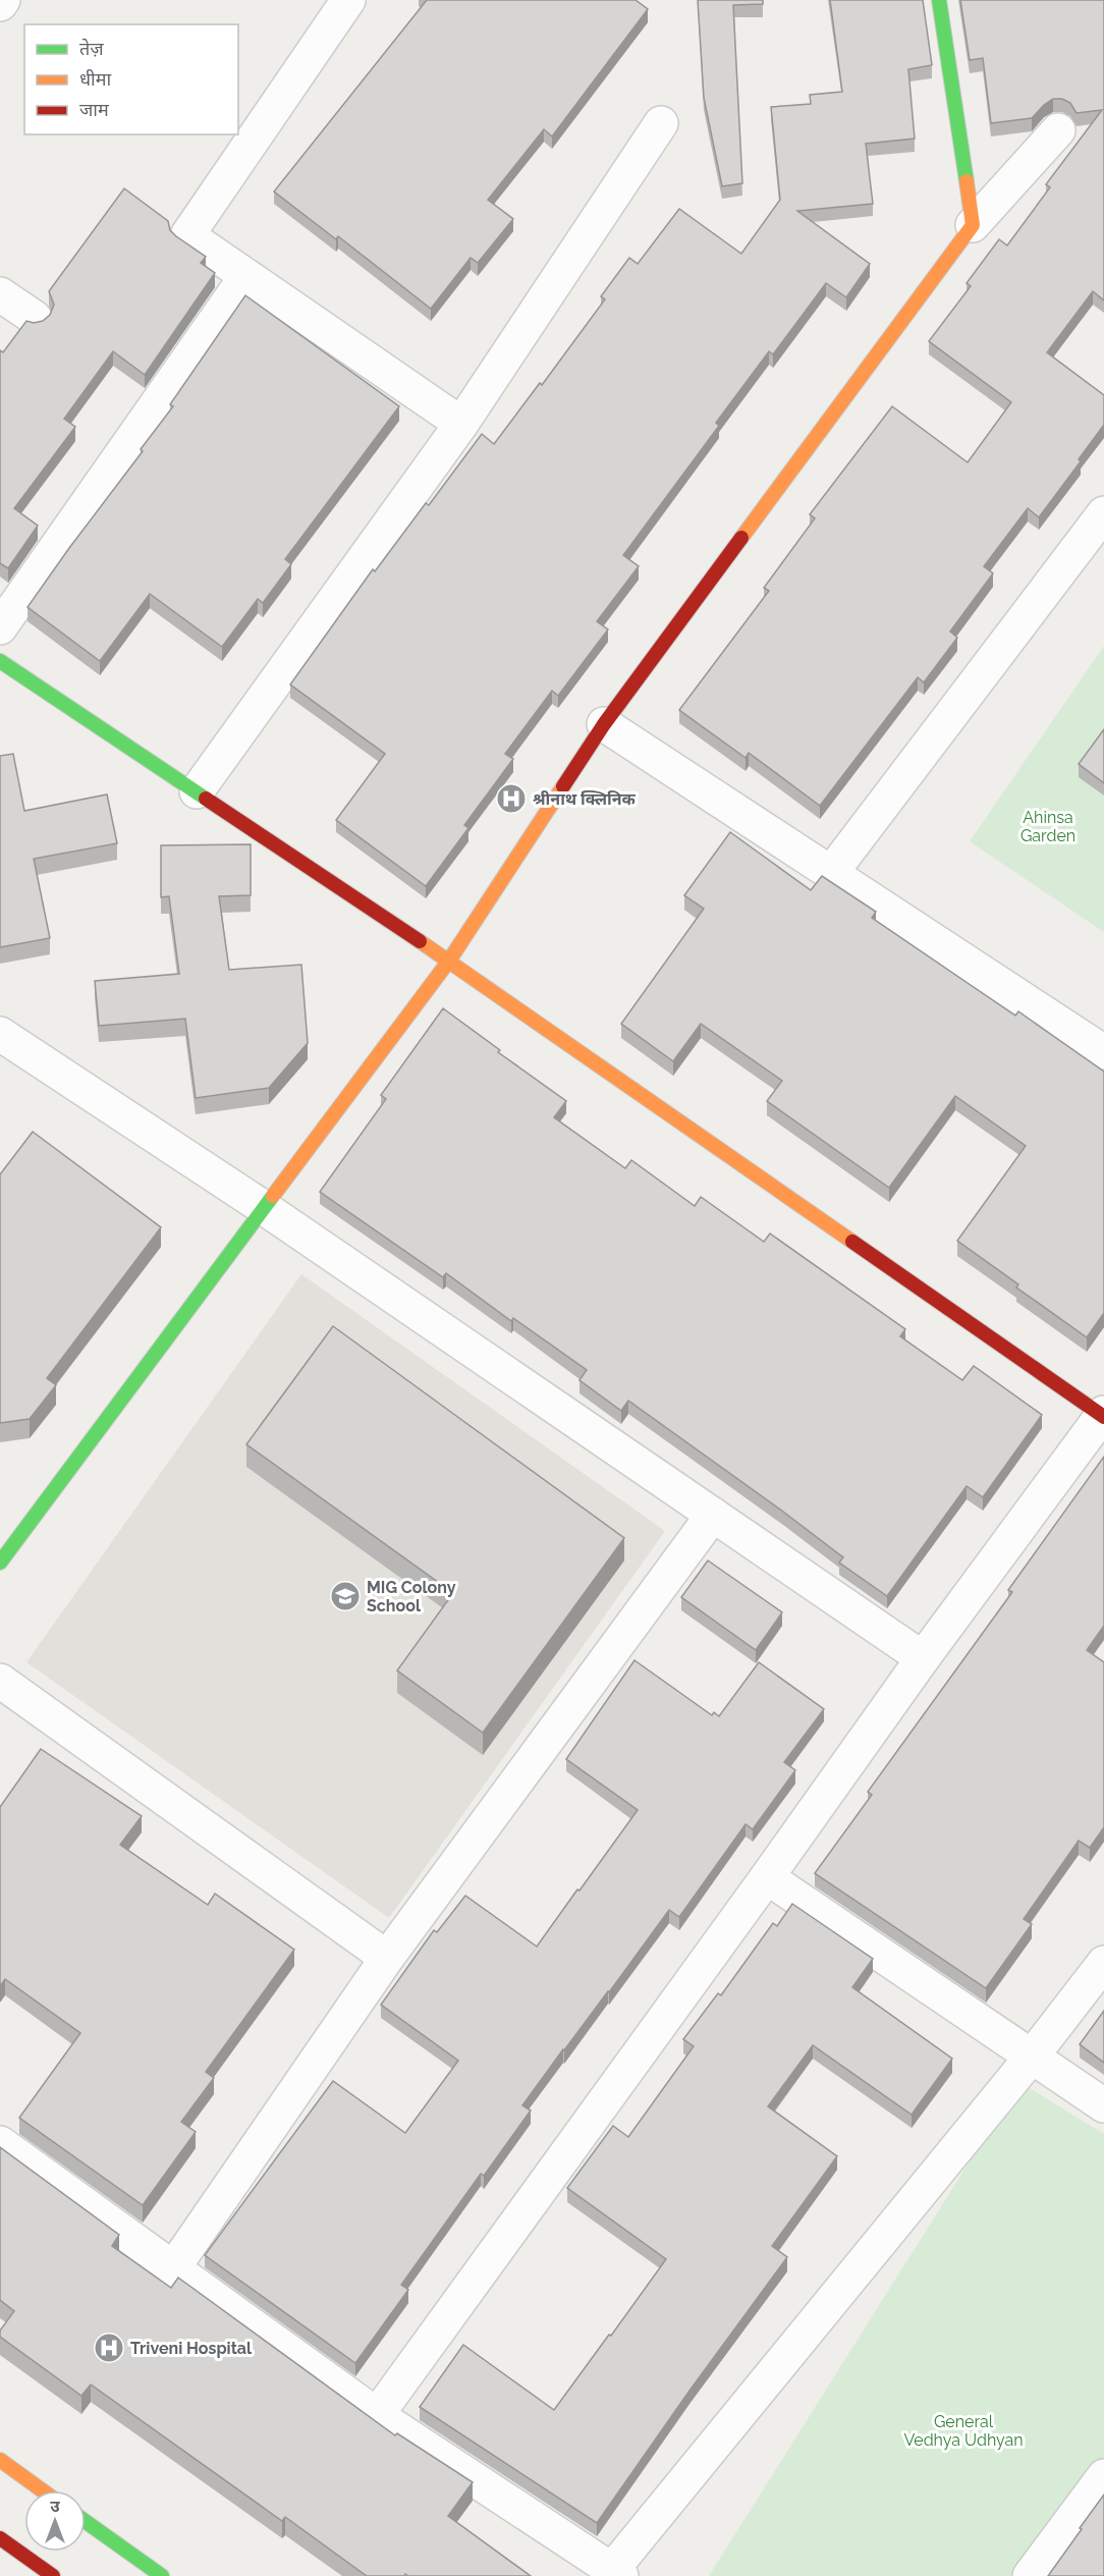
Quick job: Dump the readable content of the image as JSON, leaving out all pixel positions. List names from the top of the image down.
{
  "parks": ["Ahinsa Garden", "General Vedhya Udhyan"],
  "places": {
    "hospital": ["श्रीनाथ क्लिनिक", "Triveni Hospital"],
    "school or university": ["MIG Colony School"]
  },
  "legend": ["तेज़", "धीमा", "जाम"],
  "north": "top"
}
